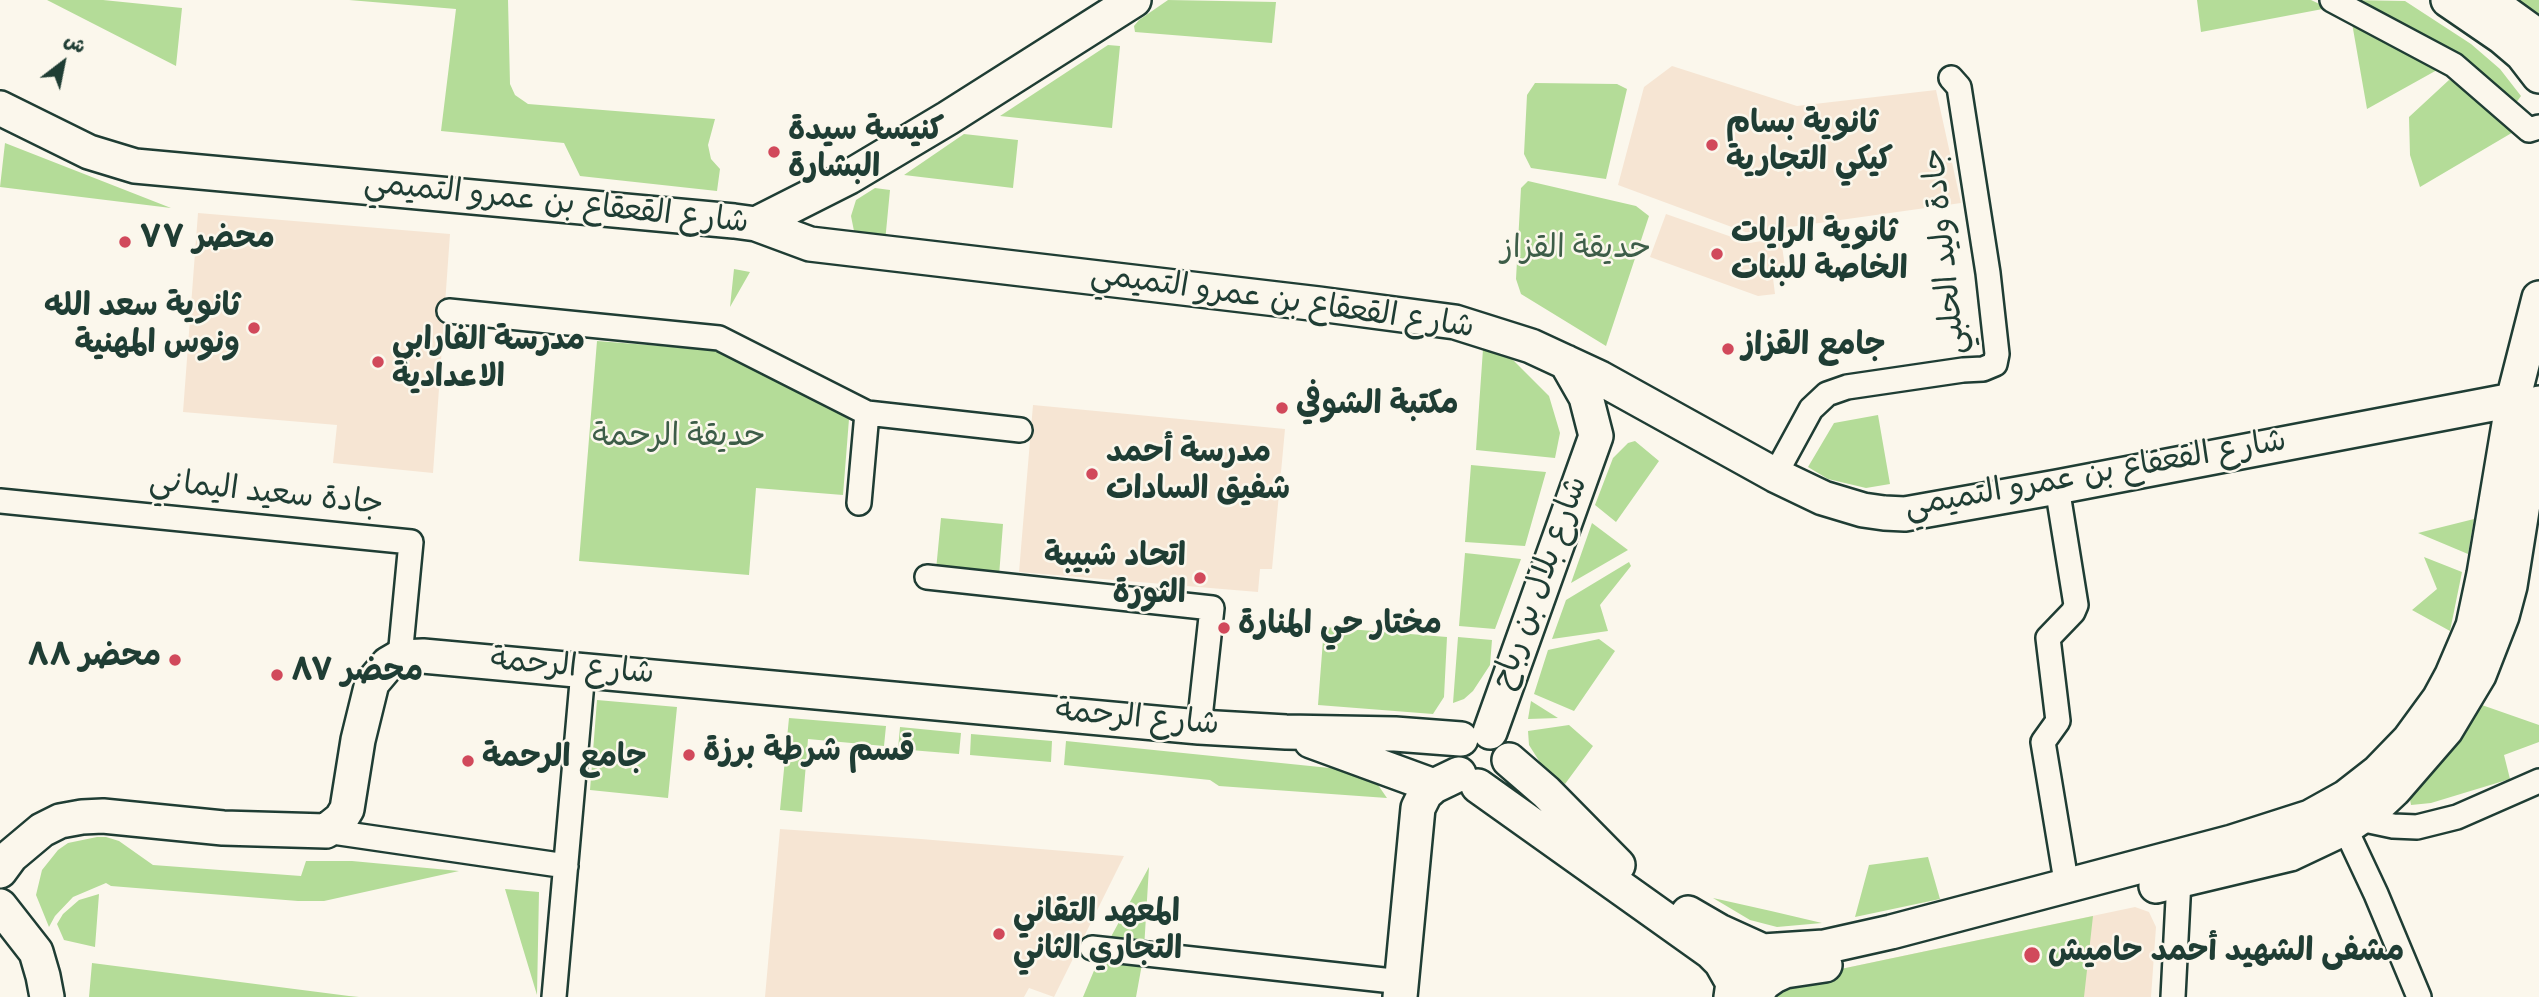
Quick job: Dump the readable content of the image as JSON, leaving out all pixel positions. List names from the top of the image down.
{
  "streets": {
    "main road": ["شارع القعقاع بن عمرو التميمي", "شارع بلال بن رباح", "شارع الرحمة"],
    "street": ["جادة وليد الحلبي", "جادة سعيد اليماني"]
  },
  "crossings": [
    ["شارع القعقاع بن عمرو التميمي", "جادة وليد الحلبي"],
    ["شارع القعقاع بن عمرو التميمي", "شارع بلال بن رباح"],
    ["جادة سعيد اليماني", "شارع الرحمة"],
    ["شارع بلال بن رباح", "شارع الرحمة"]
  ],
  "parks": ["حديقة القزاز", "حديقة الرحمة"],
  "places": [
    "ثانوية بسام كيكي التجارية",
    "كنيسة سيدة البشارة",
    "محضر ٧٧",
    "ثانوية الرايات الخاصة للبنات",
    "ثانوية سعد الله ونوس المهنية",
    "جامع القزاز",
    "مدرسة الفارابي الاعدادية",
    "مكتبة الشوفي",
    "مدرسة أحمد شفيق السادات",
    "اتحاد شبيبة الثورة",
    "مختار حي المنارة",
    "محضر ٨٨",
    "محضر ٨٧",
    "قسم شرطة برزة",
    "جامع الرحمة",
    "المعهد التقاني التجاري الثاني",
    "مشفى الشهيد أحمد حاميش"
  ],
  "north": "top right"
}
